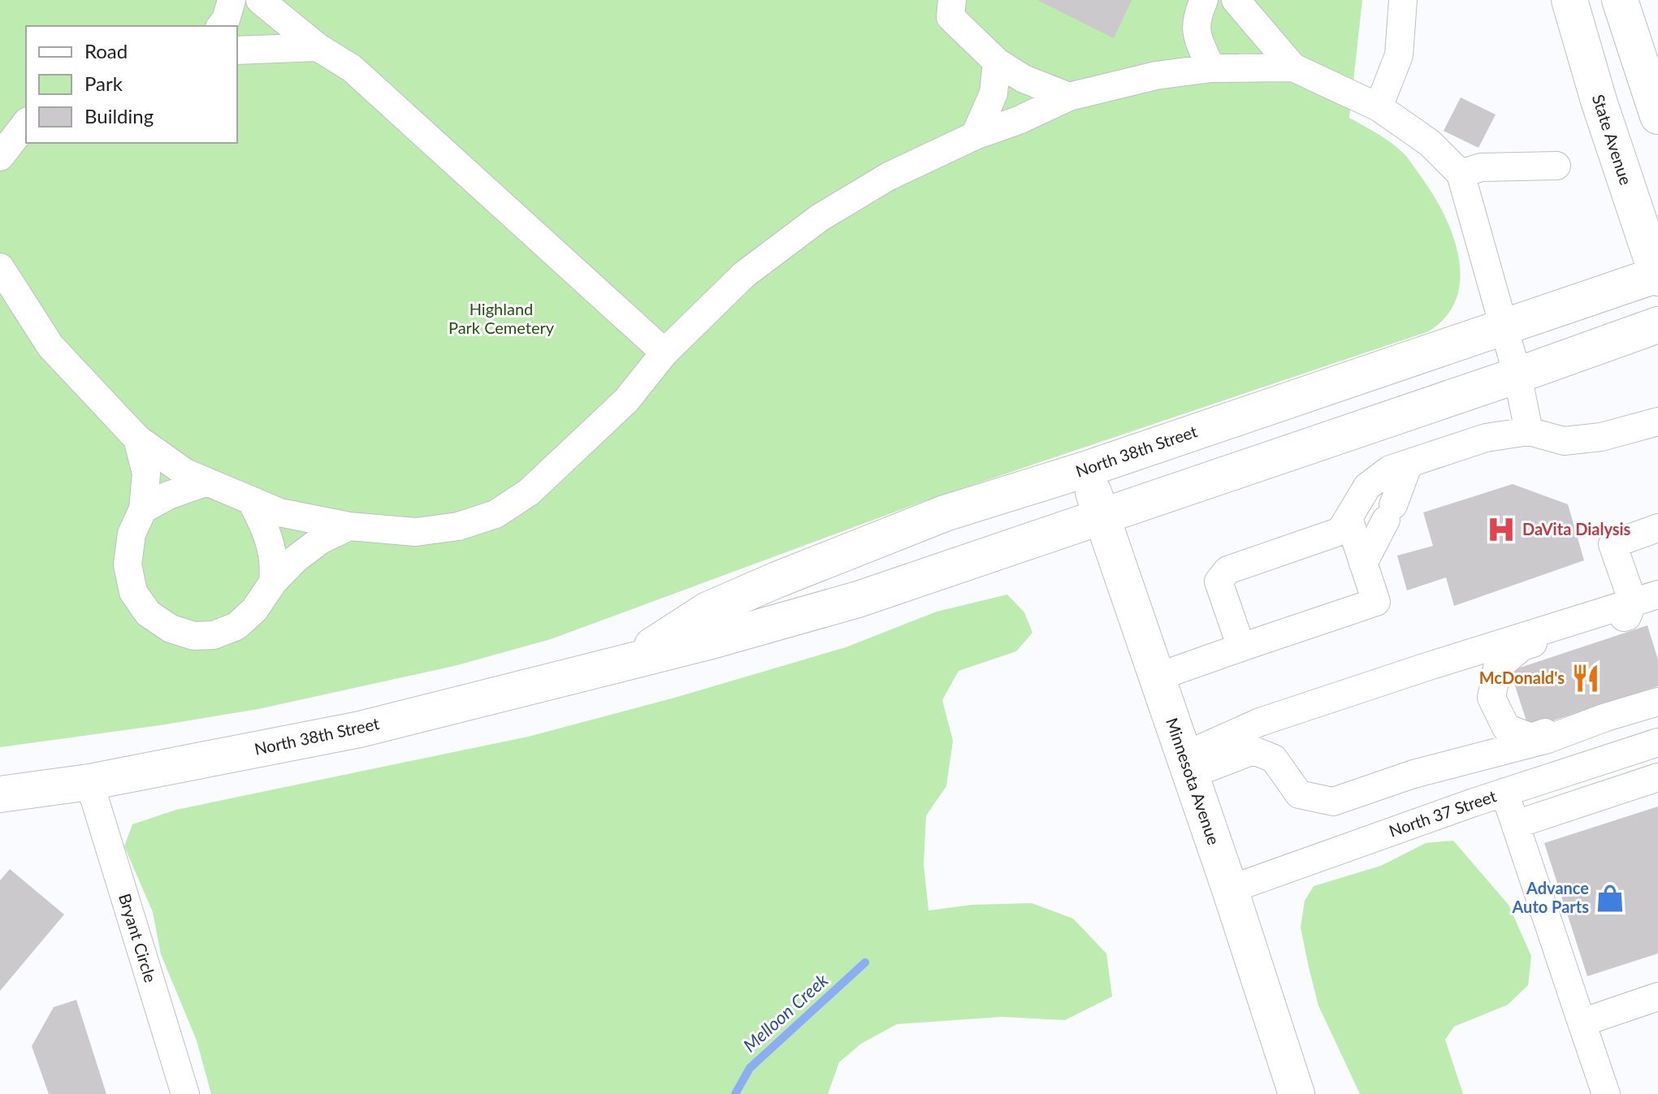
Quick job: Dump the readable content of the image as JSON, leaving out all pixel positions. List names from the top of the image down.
{
  "streets": {
    "main road": ["State Avenue", "North 38th Street", "Minnesota Avenue"],
    "street": ["North 37 Street", "Bryant Circle"]
  },
  "crossings": [
    ["State Avenue", "North 38th Street"],
    ["North 38th Street", "Minnesota Avenue"],
    ["North 38th Street", "Bryant Circle"],
    ["Minnesota Avenue", "North 37 Street"]
  ],
  "water": ["Melloon Creek"],
  "parks": ["Highland Park Cemetery"],
  "places": {
    "hospital": ["DaVita Dialysis"],
    "restaurant": ["McDonald's"],
    "shop": ["Advance Auto Parts"]
  },
  "legend": ["Road", "Park", "Building"]
}
